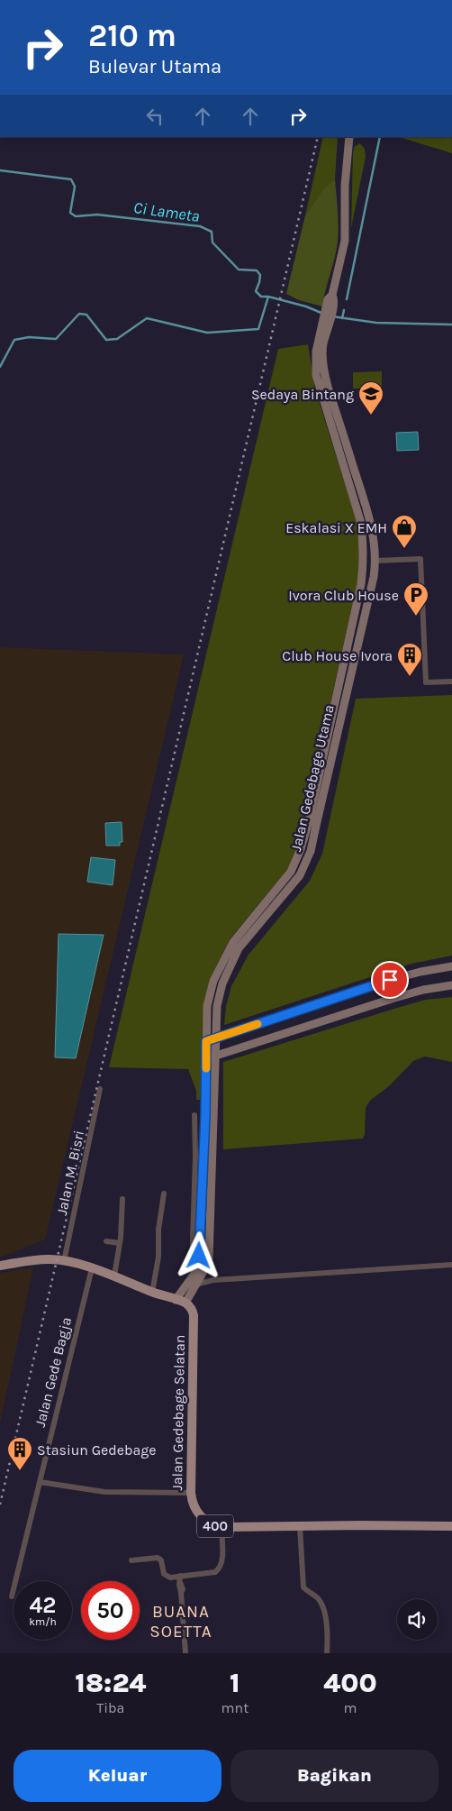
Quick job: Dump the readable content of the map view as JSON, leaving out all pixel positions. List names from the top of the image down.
{
  "streets": {
    "main road": ["Jalan Gedebage Selatan", "400"],
    "street": ["Jalan Gedebage Utama", "Jalan M. Bisri", "Jalan Gede Bagja"]
  },
  "crossings": [
    ["Jalan Gedebage Utama", "Jalan Gedebage Selatan"]
  ],
  "districts": ["BUANA SOETTA"],
  "water": ["Ci Lameta"],
  "places": {
    "school or university": ["Sedaya Bintang"],
    "shop": ["Eskalasi X EMH"],
    "parking": ["Ivora Club House"],
    "building": ["Club House Ivora", "Stasiun Gedebage"]
  },
  "page": {
    "turn": ["210 m", "Bulevar Utama"],
    "speed": "42 km/h",
    "limit": "50",
    "eta": [
      "18:24",
      "Tiba",
      "1",
      "mnt",
      "400",
      "m"
    ],
    "buttons": ["Keluar", "Bagikan"]
  }
}
